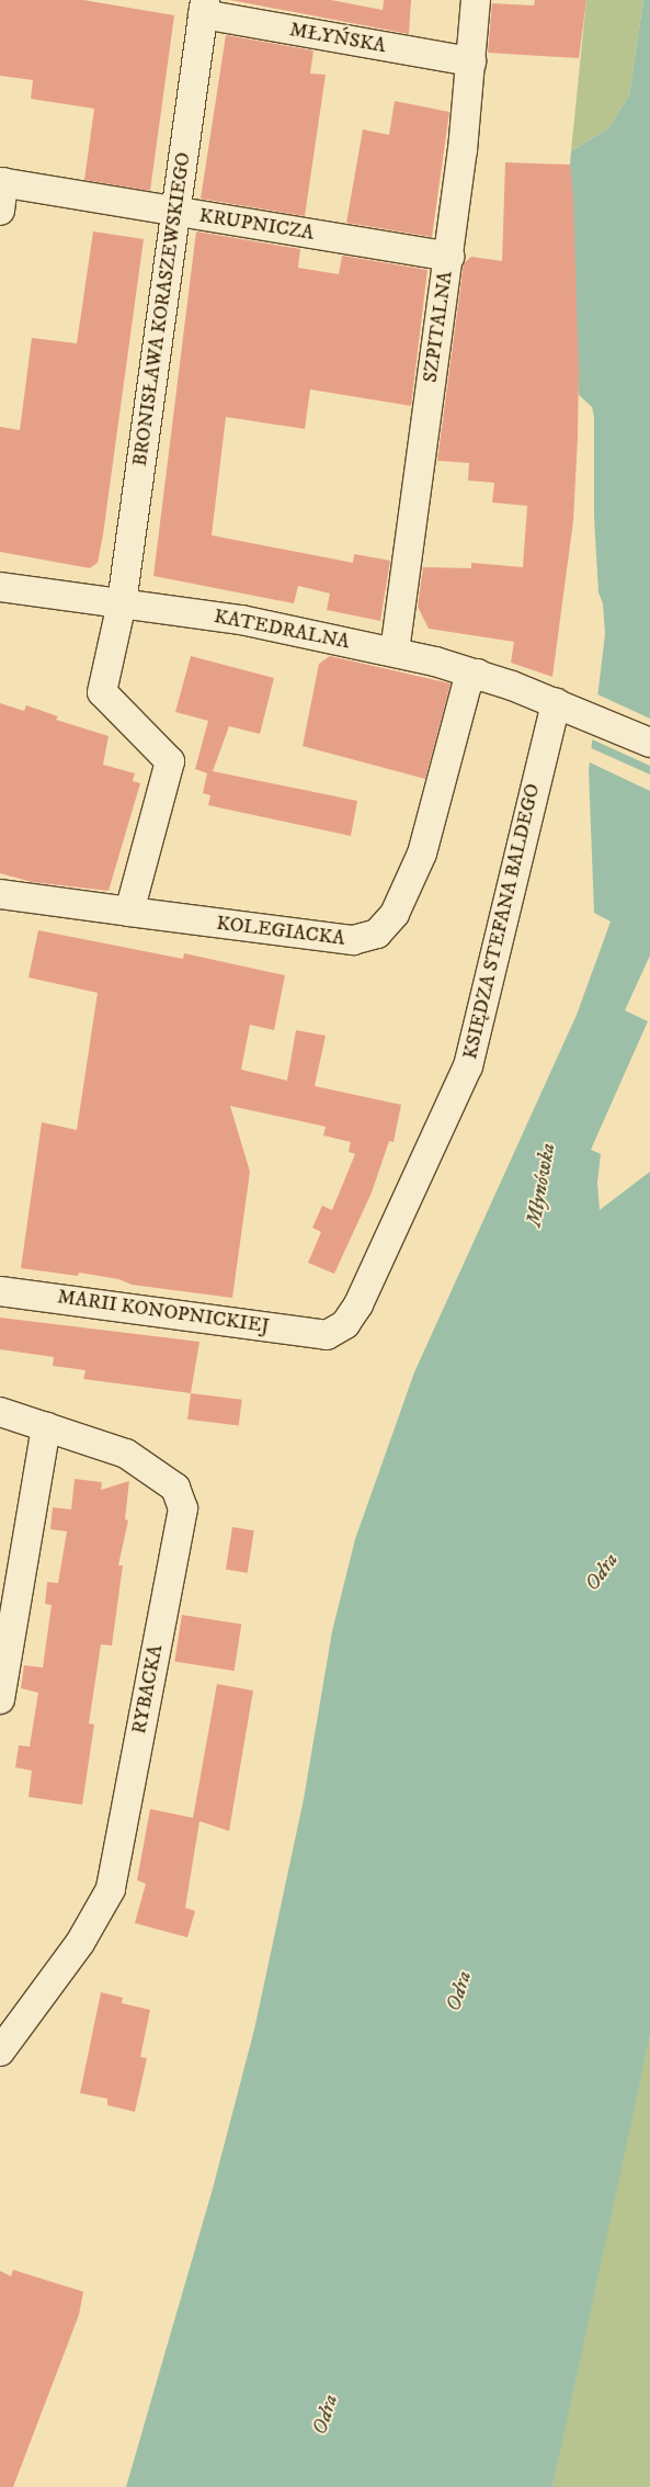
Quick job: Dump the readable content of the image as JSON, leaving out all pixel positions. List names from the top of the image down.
{
  "streets": {
    "street": [
      "MŁYŃSKA",
      "KRUPNICZA",
      "BRONISŁAWA KORASZEWSKIEGO",
      "SZPITALNA",
      "KATEDRALNA",
      "KSIĘDZA STEFANA BALDEGO",
      "KOLEGIACKA",
      "MARII KONOPNICKIEJ",
      "RYBACKA"
    ]
  },
  "crossings": [
    ["MŁYŃSKA", "BRONISŁAWA KORASZEWSKIEGO"],
    ["MŁYŃSKA", "SZPITALNA"],
    ["KRUPNICZA", "BRONISŁAWA KORASZEWSKIEGO"],
    ["KRUPNICZA", "SZPITALNA"],
    ["BRONISŁAWA KORASZEWSKIEGO", "KATEDRALNA"],
    ["BRONISŁAWA KORASZEWSKIEGO", "KOLEGIACKA"],
    ["SZPITALNA", "KATEDRALNA"],
    ["KATEDRALNA", "KSIĘDZA STEFANA BALDEGO"],
    ["KATEDRALNA", "KOLEGIACKA"],
    ["KSIĘDZA STEFANA BALDEGO", "MARII KONOPNICKIEJ"]
  ],
  "water": ["Młynówka", "Odra"]
}
